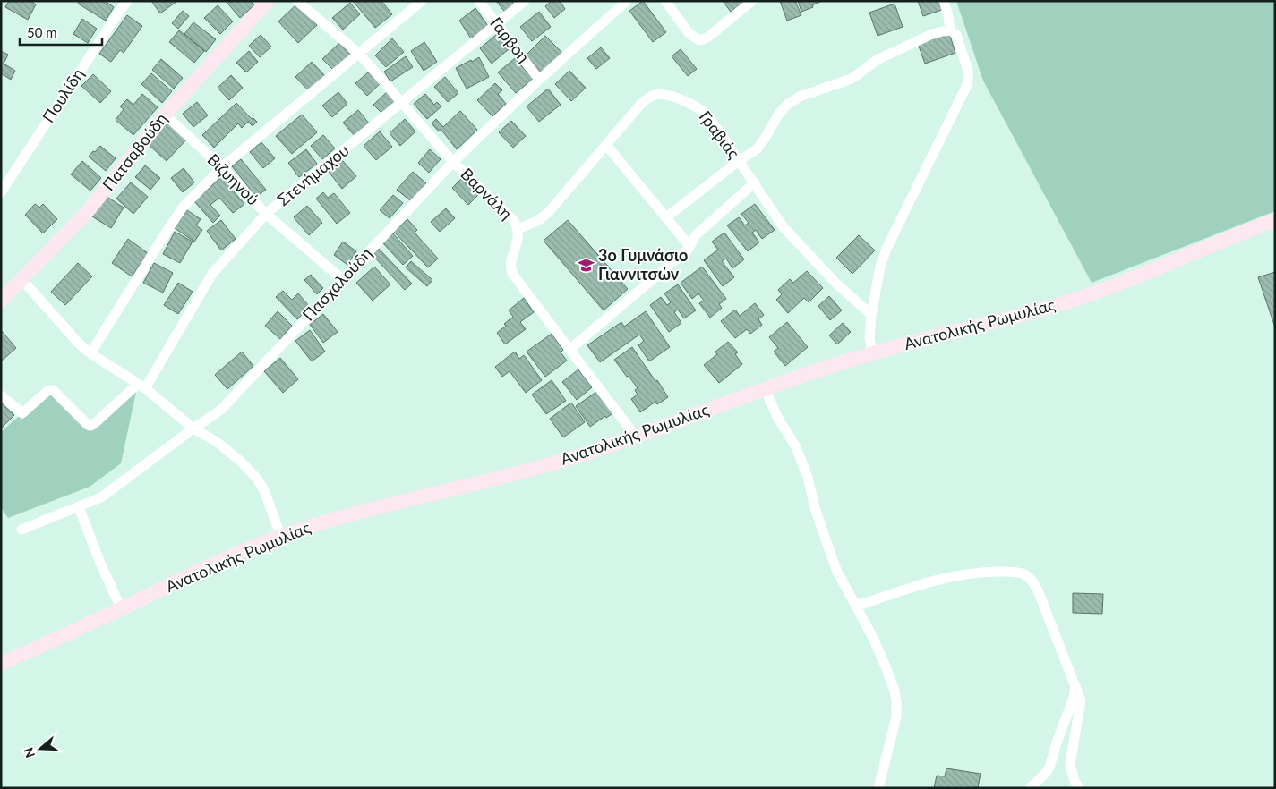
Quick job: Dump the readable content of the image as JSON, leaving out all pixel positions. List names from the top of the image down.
{
  "streets": {
    "street": [
      "Γαρβοη",
      "Πουλίδη",
      "Γραβιάς",
      "Πατσαβούδη",
      "Στενήμαχου",
      "Βιζυηνού",
      "Βαρνάλη",
      "Πασχαλούδη",
      "Ανατολικής Ρωμυλίας"
    ]
  },
  "crossings": [
    ["Γαρβοη", "Στενήμαχου"],
    ["Γαρβοη", "Πασχαλούδη"],
    ["Γραβιάς", "Βαρνάλη"],
    ["Πατσαβούδη", "Βιζυηνού"],
    ["Στενήμαχου", "Βιζυηνού"],
    ["Στενήμαχου", "Βαρνάλη"],
    ["Βιζυηνού", "Πασχαλούδη"],
    ["Βαρνάλη", "Πασχαλούδη"],
    ["Βαρνάλη", "Ανατολικής Ρωμυλίας"]
  ],
  "places": {
    "school or university": ["3ο Γυμνάσιο Γιαννιτσών"]
  },
  "scale_bar": "50 m",
  "north": "left"
}
